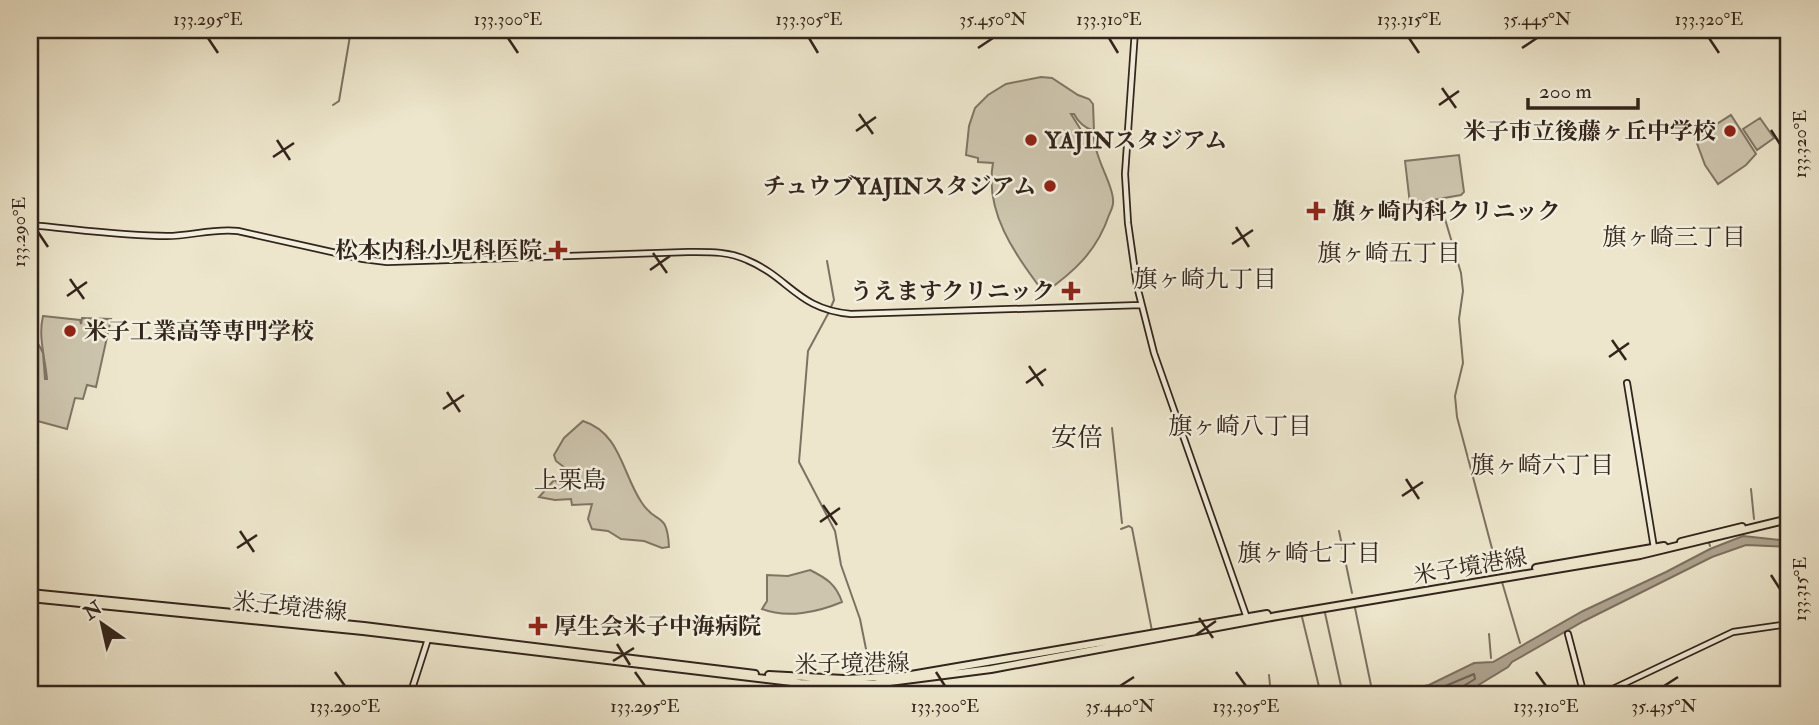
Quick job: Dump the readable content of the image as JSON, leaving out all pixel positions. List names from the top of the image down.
{
  "streets": {
    "main road": ["米子境港線"]
  },
  "districts": [
    "旗ヶ崎三丁目",
    "旗ヶ崎五丁目",
    "旗ヶ崎九丁目",
    "旗ヶ崎八丁目",
    "安倍",
    "旗ヶ崎六丁目",
    "上栗島",
    "旗ヶ崎七丁目"
  ],
  "places": {
    "other": [
      "米子市立後藤ヶ丘中学校",
      "YAJINスタジアム",
      "チュウブYAJINスタジアム",
      "米子工業高等専門学校"
    ],
    "health": [
      "旗ヶ崎内科クリニック",
      "松本内科小児科医院",
      "うえますクリニック",
      "厚生会米子中海病院"
    ]
  },
  "scale_bar": "200 m",
  "north": "top left",
  "coordinates": [
    "133.295°E",
    "133.300°E",
    "133.305°E",
    "35.450°N",
    "133.310°E",
    "133.315°E",
    "35.445°N",
    "133.320°E",
    "133.290°E",
    "35.440°N",
    "35.435°N"
  ]
}
